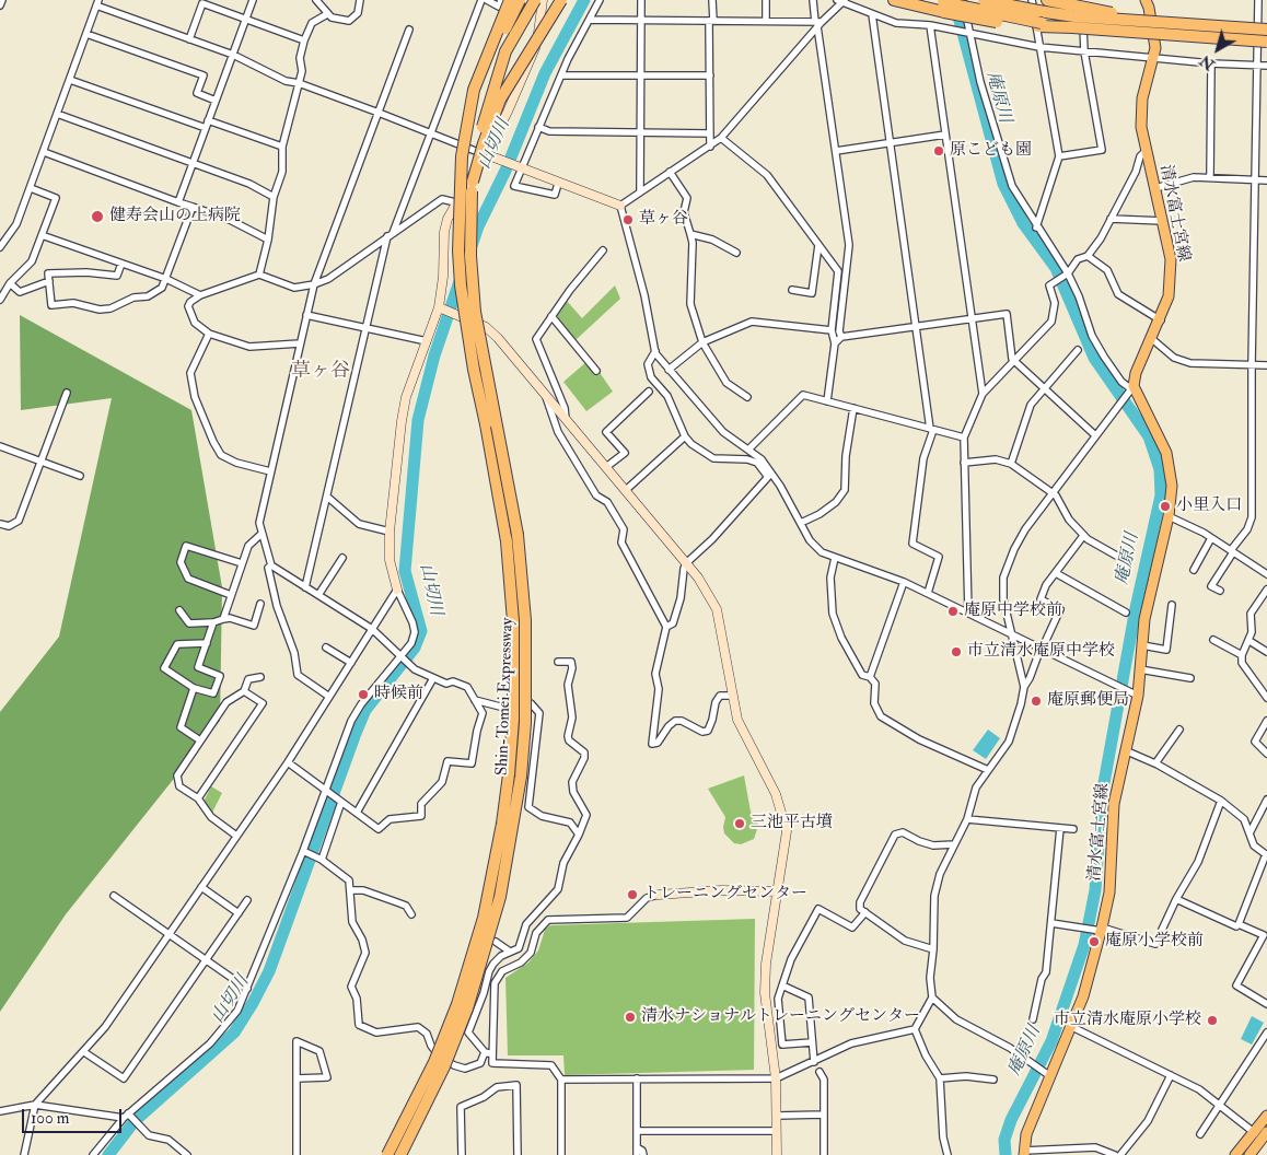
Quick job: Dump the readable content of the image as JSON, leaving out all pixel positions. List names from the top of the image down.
{
  "streets": {
    "highway": ["Shin-Tomei Expressway"],
    "main road": ["清水富士宮線"]
  },
  "districts": ["草ヶ谷"],
  "water": ["庵原川", "山切川"],
  "places": [
    "原こども園",
    "健寿会山の上病院",
    "草ヶ谷",
    "小里入口",
    "庵原中学校前",
    "市立清水庵原中学校",
    "時候前",
    "庵原郵便局",
    "三池平古墳",
    "トレーニングセンター",
    "庵原小学校前",
    "清水ナショナルトレーニングセンター",
    "市立清水庵原小学校"
  ],
  "scale_bar": "100 m",
  "north": "bottom left"
}
